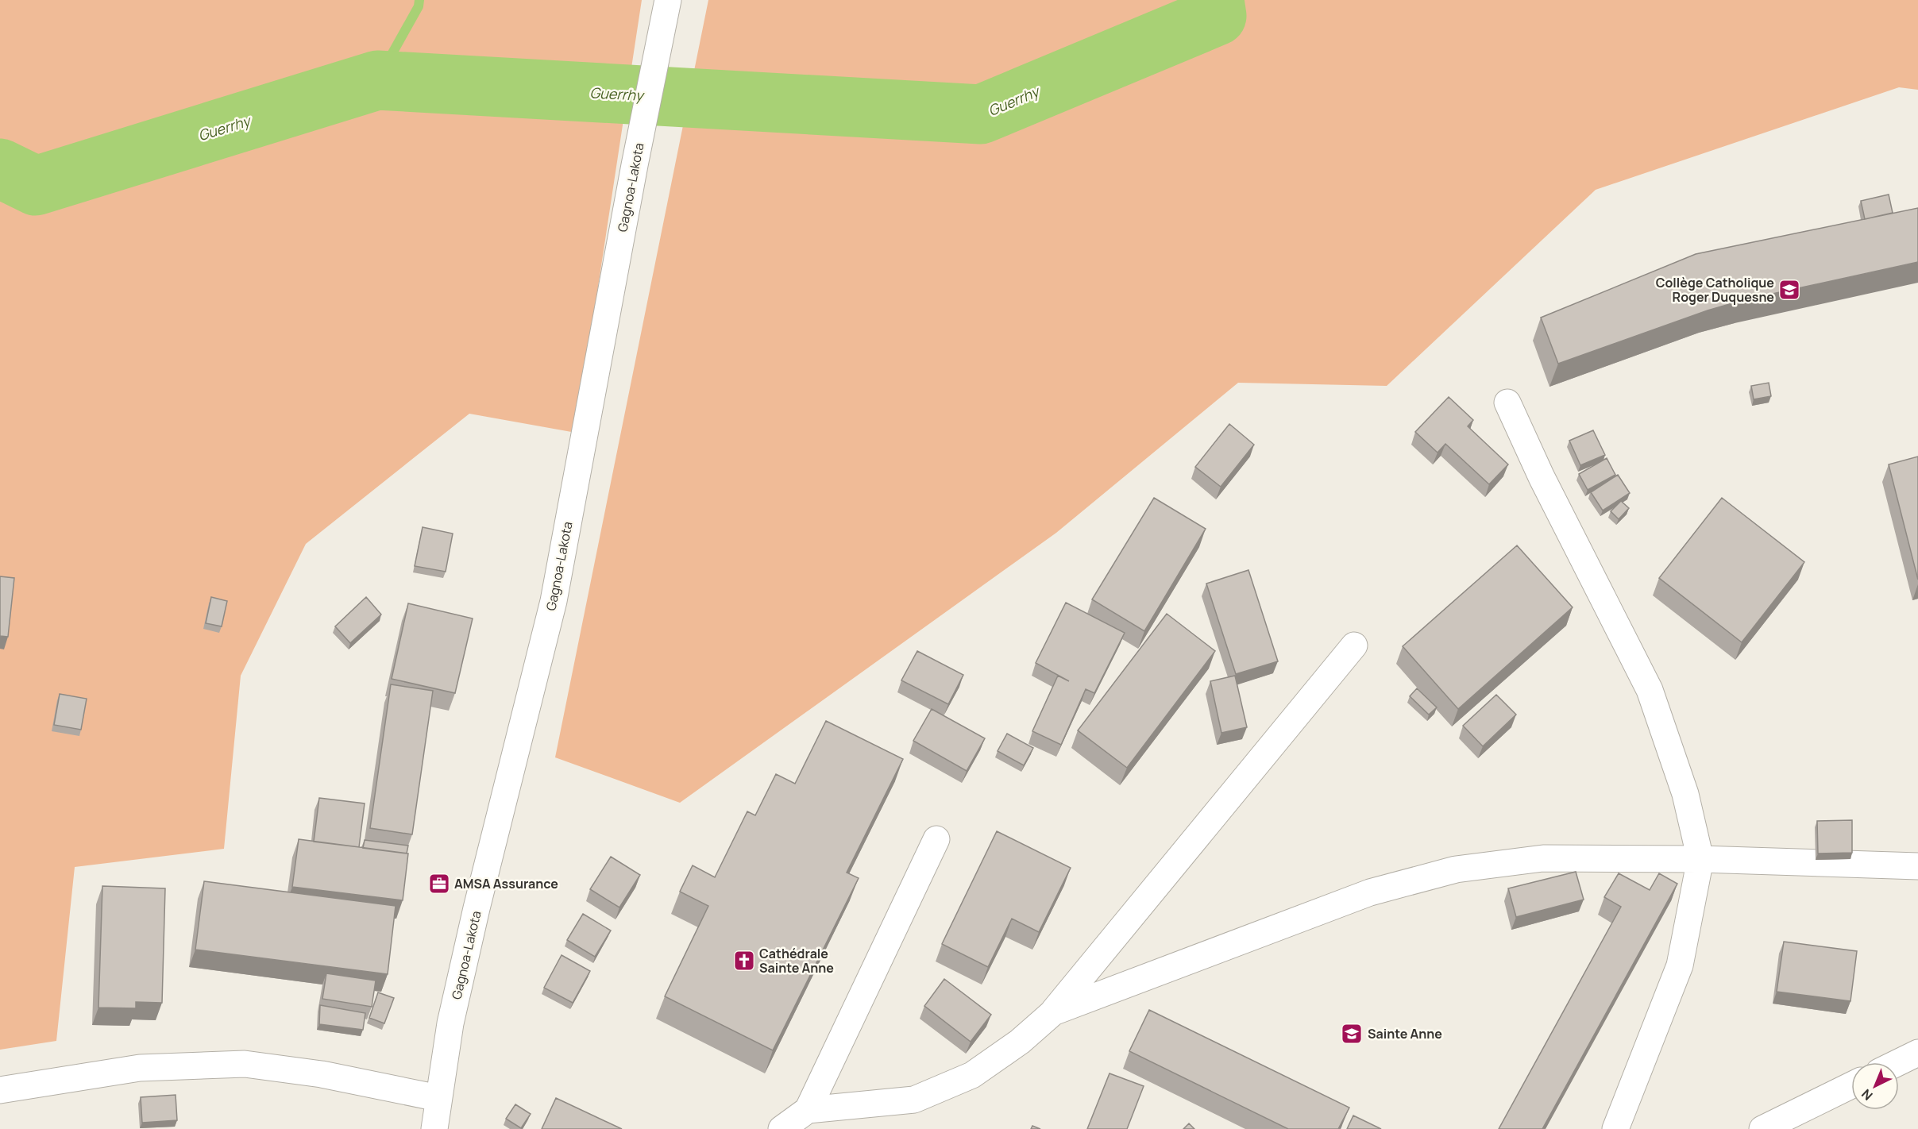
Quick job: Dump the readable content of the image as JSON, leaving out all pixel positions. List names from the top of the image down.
{
  "streets": {
    "main road": ["Gagnoa-Lakota"]
  },
  "water": ["Guerrhy"],
  "places": {
    "school or university": ["Collège Catholique Roger Duquesne", "Sainte Anne"],
    "office": ["AMSA Assurance"],
    "church": ["Cathédrale Sainte Anne"]
  },
  "north": "bottom left"
}
